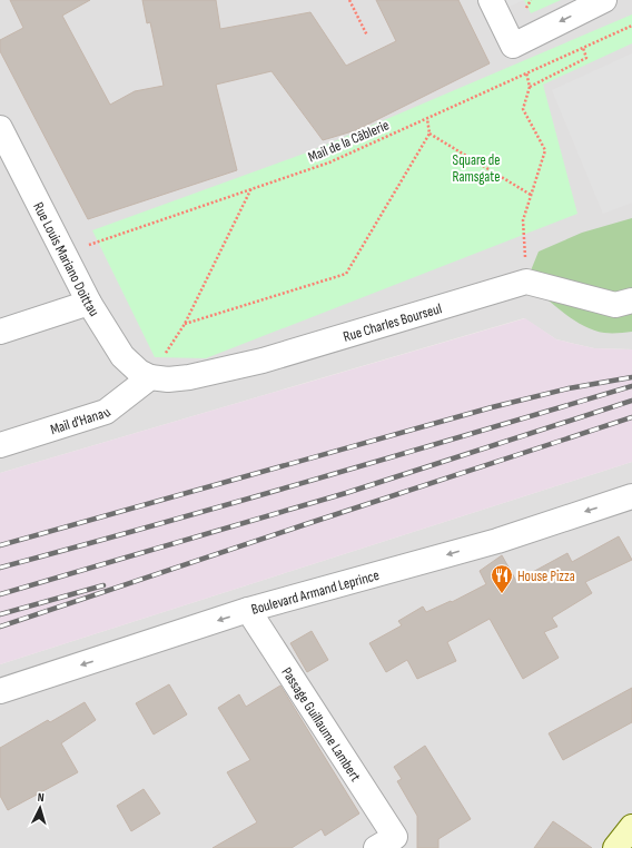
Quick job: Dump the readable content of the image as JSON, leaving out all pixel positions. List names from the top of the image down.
{
  "streets": {
    "street": [
      "Rue Louis Mariano Doittau",
      "Rue Charles Bourseul",
      "Mail d'Hanau",
      "Boulevard Armand Leprince",
      "Passage Guillaume Lambert"
    ],
    "path": ["Mail de la Câblerie"]
  },
  "crossings": [
    ["Mail de la Câblerie", "Rue Louis Mariano Doittau"],
    ["Rue Louis Mariano Doittau", "Rue Charles Bourseul"],
    ["Rue Louis Mariano Doittau", "Mail d'Hanau"],
    ["Rue Charles Bourseul", "Mail d'Hanau"],
    ["Boulevard Armand Leprince", "Passage Guillaume Lambert"]
  ],
  "one_way": ["Boulevard Armand Leprince"],
  "parks": ["Square de Ramsgate"],
  "places": {
    "restaurant": ["House Pizza"]
  },
  "north": "top"
}
